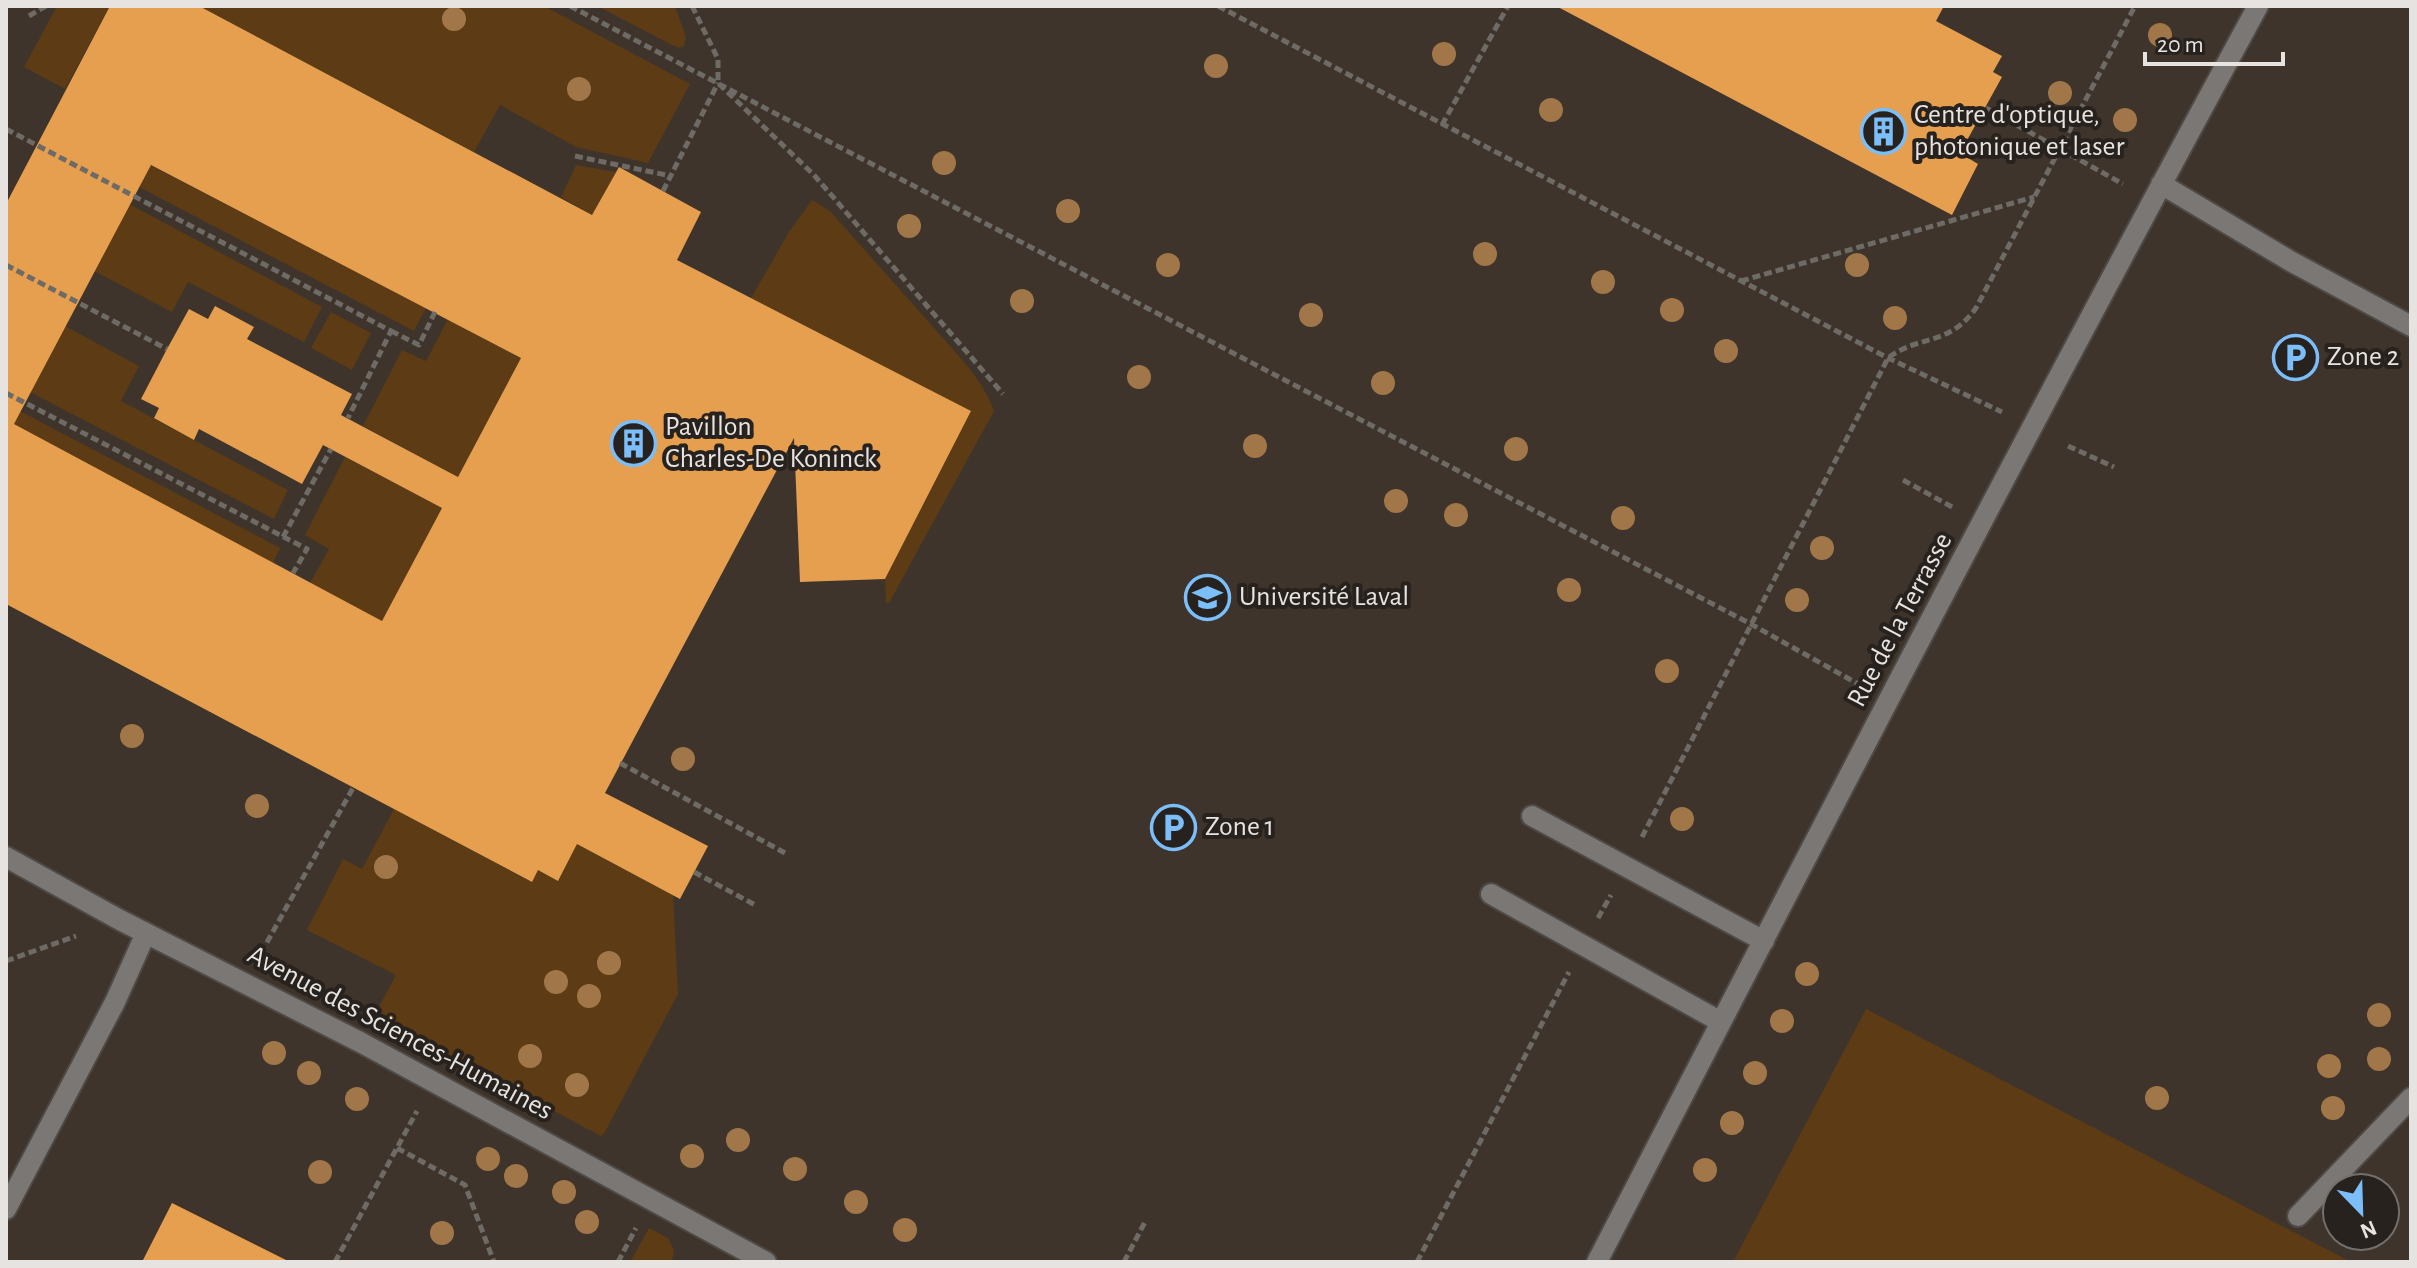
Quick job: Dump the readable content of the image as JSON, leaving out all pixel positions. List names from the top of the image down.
{
  "streets": {
    "street": ["Rue de la Terrasse", "Avenue des Sciences-Humaines"]
  },
  "places": {
    "building": ["Centre d'optique, photonique et laser", "Pavillon Charles-De Koninck"],
    "parking": ["Zone 2", "Zone 1"],
    "school or university": ["Université Laval"]
  },
  "scale_bar": "20 m",
  "north": "bottom right"
}
